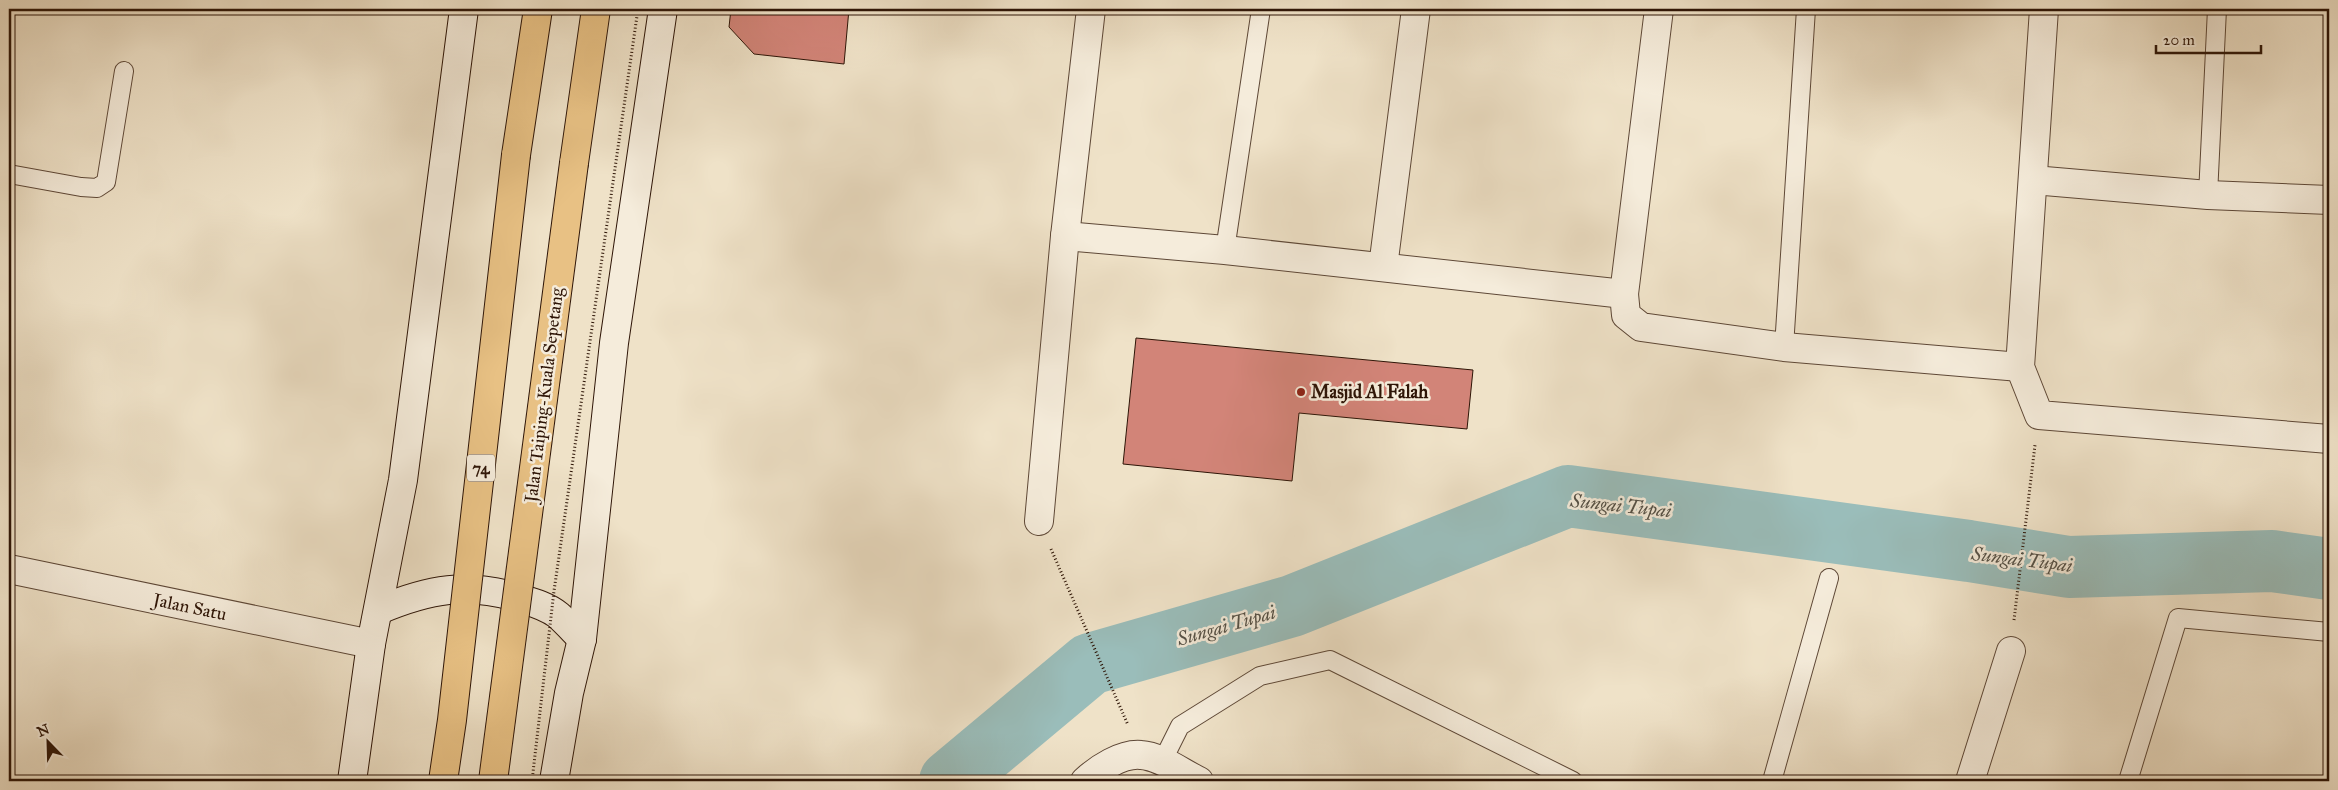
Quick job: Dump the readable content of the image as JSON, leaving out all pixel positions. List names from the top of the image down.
{
  "streets": {
    "main road": ["Jalan Taiping-Kuala Sepetang", "74"],
    "street": ["Jalan Satu"]
  },
  "water": ["Sungai Tupai"],
  "places": ["Masjid Al Falah"],
  "scale_bar": "20 m",
  "north": "top left"
}
